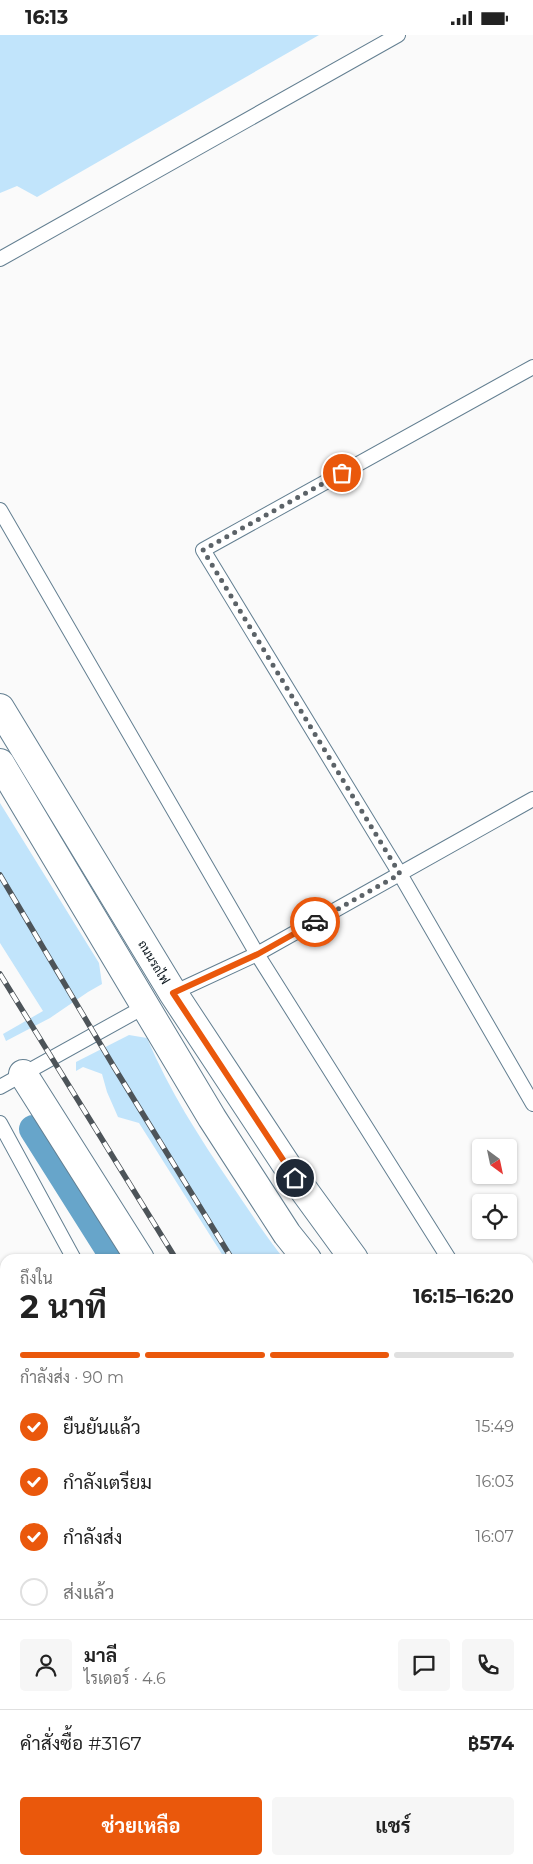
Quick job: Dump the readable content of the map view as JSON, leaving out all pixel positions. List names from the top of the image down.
{
  "streets": {
    "main road": ["ถนนรถไฟ"]
  },
  "north": "bottom right",
  "page": {
    "status": "16:13",
    "heading": ["2 นาที", "ถึงใน", "16:15–16:20"],
    "panel": [
      "มาลี",
      "ไรเดอร์ · 4.6",
      "คำสั่งซื้อ #3167",
      "฿574"
    ],
    "bar": "กำลังส่ง · 90 m",
    "list": [
      ["ยืนยันแล้ว", "15:49"],
      ["กำลังเตรียม", "16:03"],
      ["กำลังส่ง", "16:07"],
      "ส่งแล้ว"
    ],
    "buttons": ["ช่วยเหลือ", "แชร์"]
  }
}
